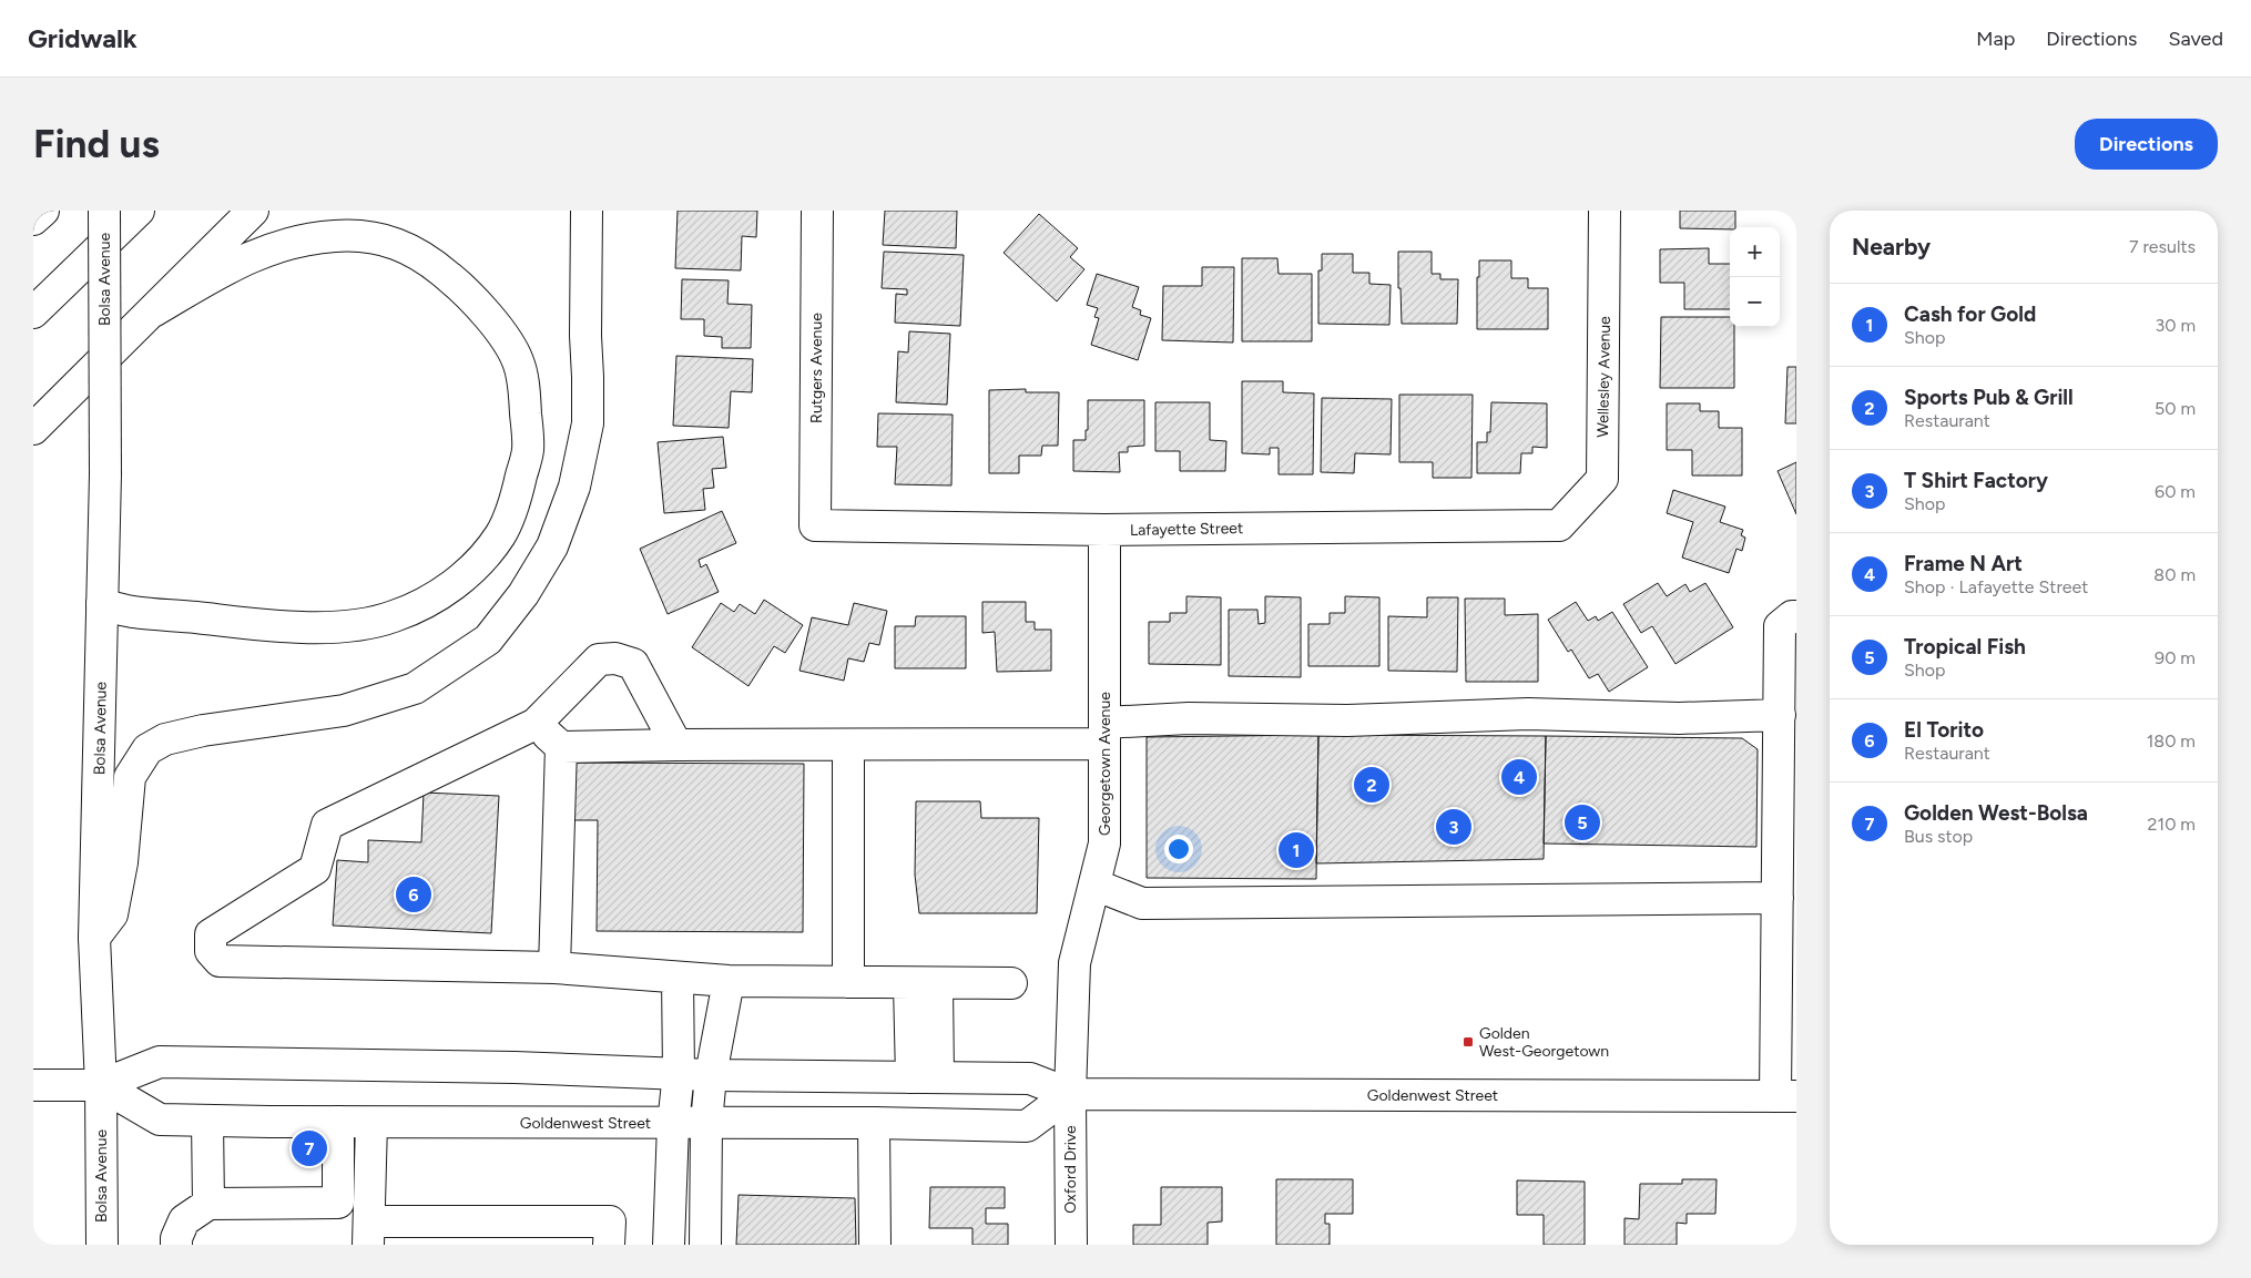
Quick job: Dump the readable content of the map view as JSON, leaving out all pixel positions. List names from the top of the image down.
{
  "streets": {
    "main road": [
      "Bolsa Avenue",
      "Rutgers Avenue",
      "Wellesley Avenue",
      "Lafayette Street",
      "Georgetown Avenue",
      "Goldenwest Street",
      "Oxford Drive"
    ]
  },
  "crossings": [
    ["Bolsa Avenue", "Goldenwest Street"],
    ["Rutgers Avenue", "Lafayette Street"],
    ["Wellesley Avenue", "Lafayette Street"],
    ["Lafayette Street", "Georgetown Avenue"],
    ["Georgetown Avenue", "Goldenwest Street"],
    ["Georgetown Avenue", "Oxford Drive"],
    ["Goldenwest Street", "Oxford Drive"]
  ],
  "places": {
    "transit": ["Golden West-Georgetown"]
  },
  "page": {
    "header": "Gridwalk",
    "nav": ["Map", "Directions", "Saved"],
    "buttons": "Directions",
    "title": "Find us",
    "heading": ["Nearby", "7 results"],
    "map_buttons": ["+", "−"],
    "list": [
      {
        "mark": "1",
        "name": "Cash for Gold",
        "note": "Shop",
        "value": "30 m"
      },
      {
        "mark": "2",
        "name": "Sports Pub & Grill",
        "note": "Restaurant",
        "value": "50 m"
      },
      {
        "mark": "3",
        "name": "T Shirt Factory",
        "note": "Shop",
        "value": "60 m"
      },
      {
        "mark": "4",
        "name": "Frame N Art",
        "note": "Shop · Lafayette Street",
        "value": "80 m"
      },
      {
        "mark": "5",
        "name": "Tropical Fish",
        "note": "Shop",
        "value": "90 m"
      },
      {
        "mark": "6",
        "name": "El Torito",
        "note": "Restaurant",
        "value": "180 m"
      },
      {
        "mark": "7",
        "name": "Golden West-Bolsa",
        "note": "Bus stop",
        "value": "210 m"
      }
    ],
    "pins": [
      "4",
      "2",
      "5",
      "3",
      "1",
      "6",
      "7"
    ]
  }
}
